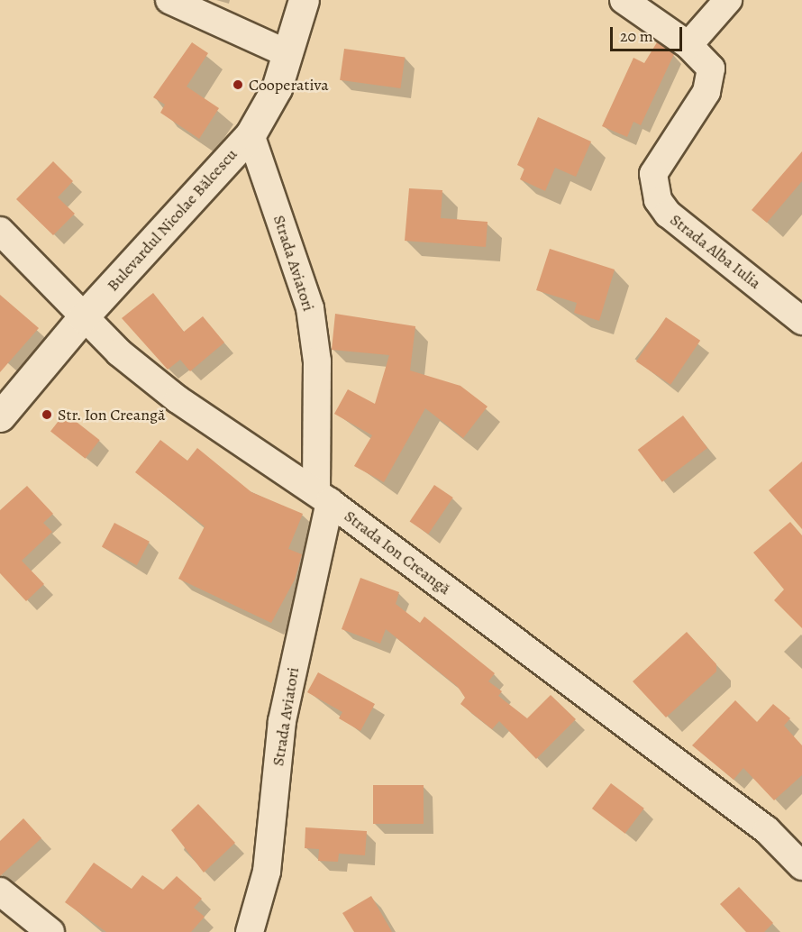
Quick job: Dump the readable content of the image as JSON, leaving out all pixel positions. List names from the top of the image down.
{
  "streets": {
    "main road": ["Bulevardul Nicolae Bălcescu"],
    "street": ["Strada Alba Iulia", "Strada Aviatori", "Strada Ion Creangă"]
  },
  "crossings": [
    ["Bulevardul Nicolae Bălcescu", "Strada Aviatori"],
    ["Bulevardul Nicolae Bălcescu", "Strada Ion Creangă"],
    ["Strada Aviatori", "Strada Ion Creangă"]
  ],
  "places": ["Cooperativa", "Str. Ion Creangă"],
  "scale_bar": "20 m"
}
